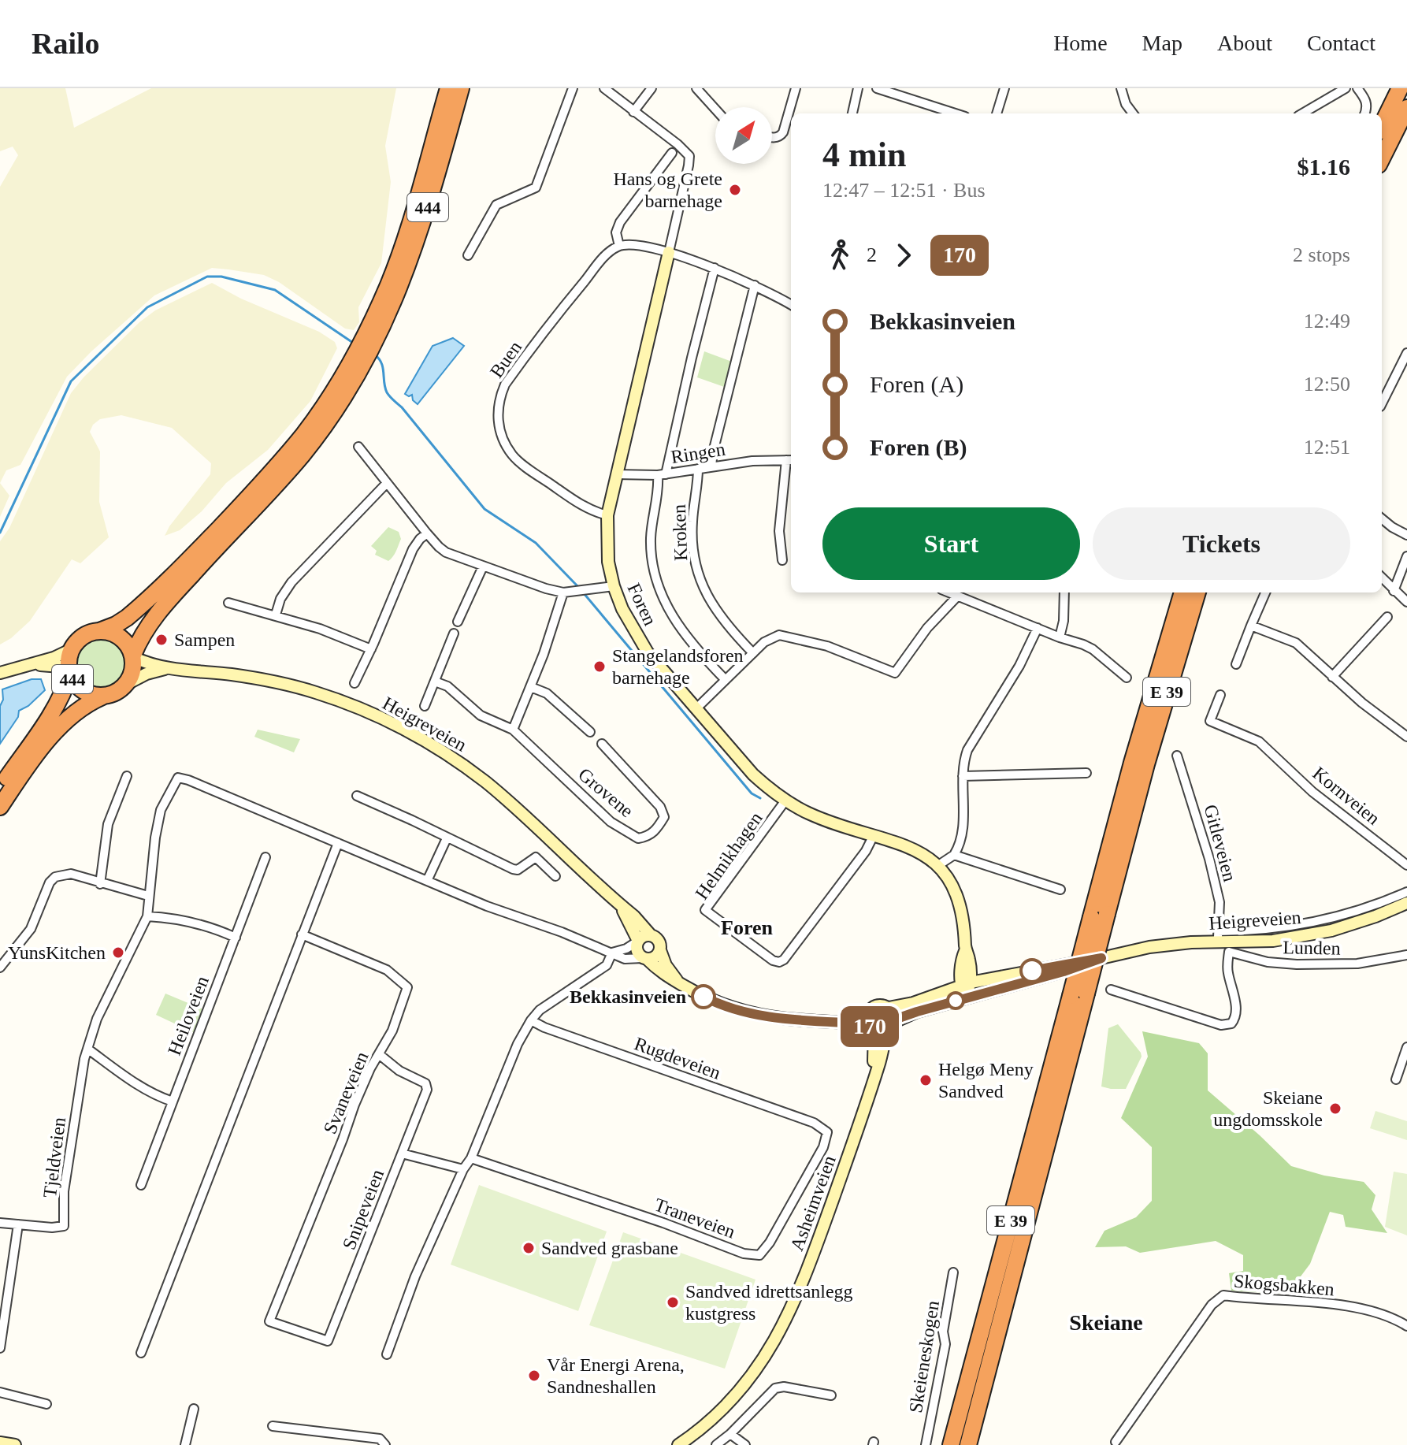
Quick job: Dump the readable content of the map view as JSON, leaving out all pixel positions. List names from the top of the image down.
{
  "streets": {
    "highway": ["444", "E 39"],
    "main road": ["Foren", "Heigreveien", "Asheimveien"],
    "street": [
      "Buen",
      "Ringen",
      "Kroken",
      "Grovene",
      "Kornveien",
      "Gitleveien",
      "Helmikhagen",
      "Lunden",
      "Heiloveien",
      "Rugdeveien",
      "Svaneveien",
      "Tjeldveien",
      "Snipeveien",
      "Traneveien",
      "Skogsbakken",
      "Skeieneskogen"
    ]
  },
  "crossings": [
    ["444", "Heigreveien"],
    ["Buen", "Foren"],
    ["Ringen", "Kroken"],
    ["Ringen", "Foren"],
    ["Foren", "Heigreveien"],
    ["Foren", "Helmikhagen"],
    ["Heigreveien", "Gitleveien"],
    ["Heigreveien", "Asheimveien"],
    ["Rugdeveien", "Traneveien"],
    ["Svaneveien", "Snipeveien"]
  ],
  "districts": ["Foren", "Skeiane"],
  "places": [
    "Hans og Grete barnehage",
    "Sampen",
    "Stangelandsforen barnehage",
    "YunsKitchen",
    "Bekkasinveien",
    "Helgø Meny Sandved",
    "Skeiane ungdomsskole",
    "Sandved grasbane",
    "Sandved idrettsanlegg kustgress",
    "Vår Energi Arena, Sandneshallen"
  ],
  "lines": ["bus line 170"],
  "north": "top right",
  "page": {
    "header": "Railo",
    "nav": [
      "Home",
      "Map",
      "About",
      "Contact"
    ],
    "on_map": "170",
    "heading": ["4 min", "12:47 – 12:51 · Bus", "$1.16"],
    "legs": ["2", "170", "2 stops"],
    "list": [
      {
        "name": "Bekkasinveien",
        "value": "12:49"
      },
      {
        "name": "Foren (A)",
        "value": "12:50"
      },
      {
        "name": "Foren (B)",
        "value": "12:51"
      }
    ],
    "buttons": ["Start", "Tickets"]
  }
}
